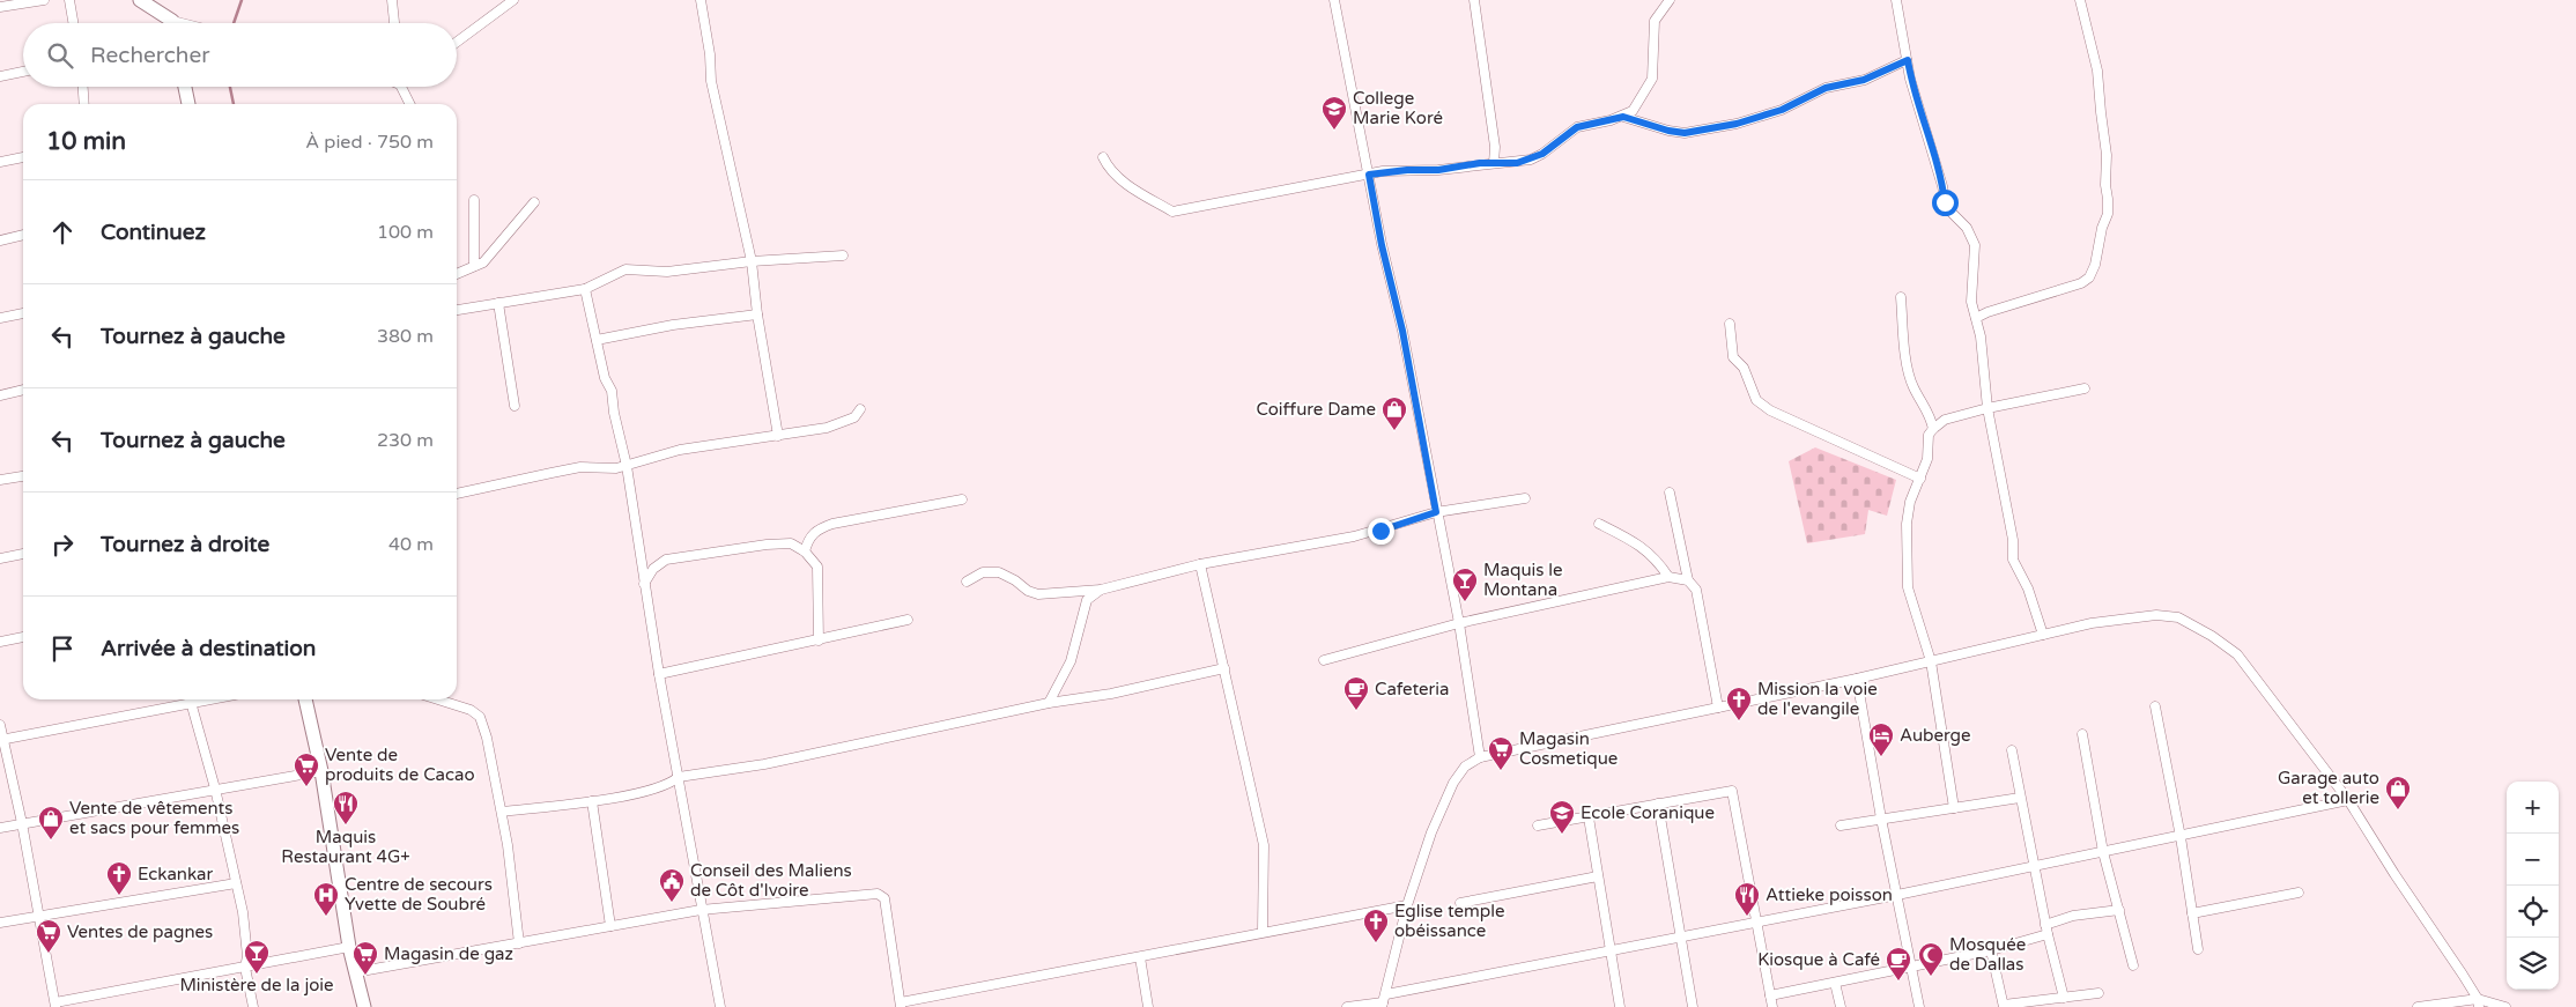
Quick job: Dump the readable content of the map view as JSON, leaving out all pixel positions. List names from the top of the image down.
{
  "places": {
    "school or university": ["College Marie Koré", "Ecole Coranique"],
    "shop": ["Coiffure Dame", "Garage auto et tollerie", "Vente de vêtements et sacs pour femmes"],
    "bar": ["Maquis le Montana", "Ministère de la joie"],
    "cafe": ["Cafeteria", "Kiosque à Café"],
    "church": ["Mission la voie de l'evangile", "Eckankar", "Eglise temple obéissance"],
    "hotel": ["Auberge"],
    "supermarket": [
      "Magasin Cosmetique",
      "Vente de produits de Cacao",
      "Ventes de pagnes",
      "Magasin de gaz"
    ],
    "restaurant": ["Maquis Restaurant 4G+", "Attieke poisson"],
    "public building": ["Conseil des Maliens de Côt d'Ivoire"],
    "hospital": ["Centre de secours Yvette de Soubré"],
    "mosque": ["Mosquée de Dallas"]
  },
  "page": {
    "search": "Rechercher",
    "heading": ["10 min", "À pied · 750 m"],
    "list": [
      ["Continuez", "100 m"],
      ["Tournez à gauche", "380 m"],
      ["Tournez à gauche", "230 m"],
      ["Tournez à droite", "40 m"],
      "Arrivée à destination"
    ],
    "map_buttons": ["+", "−"]
  }
}
